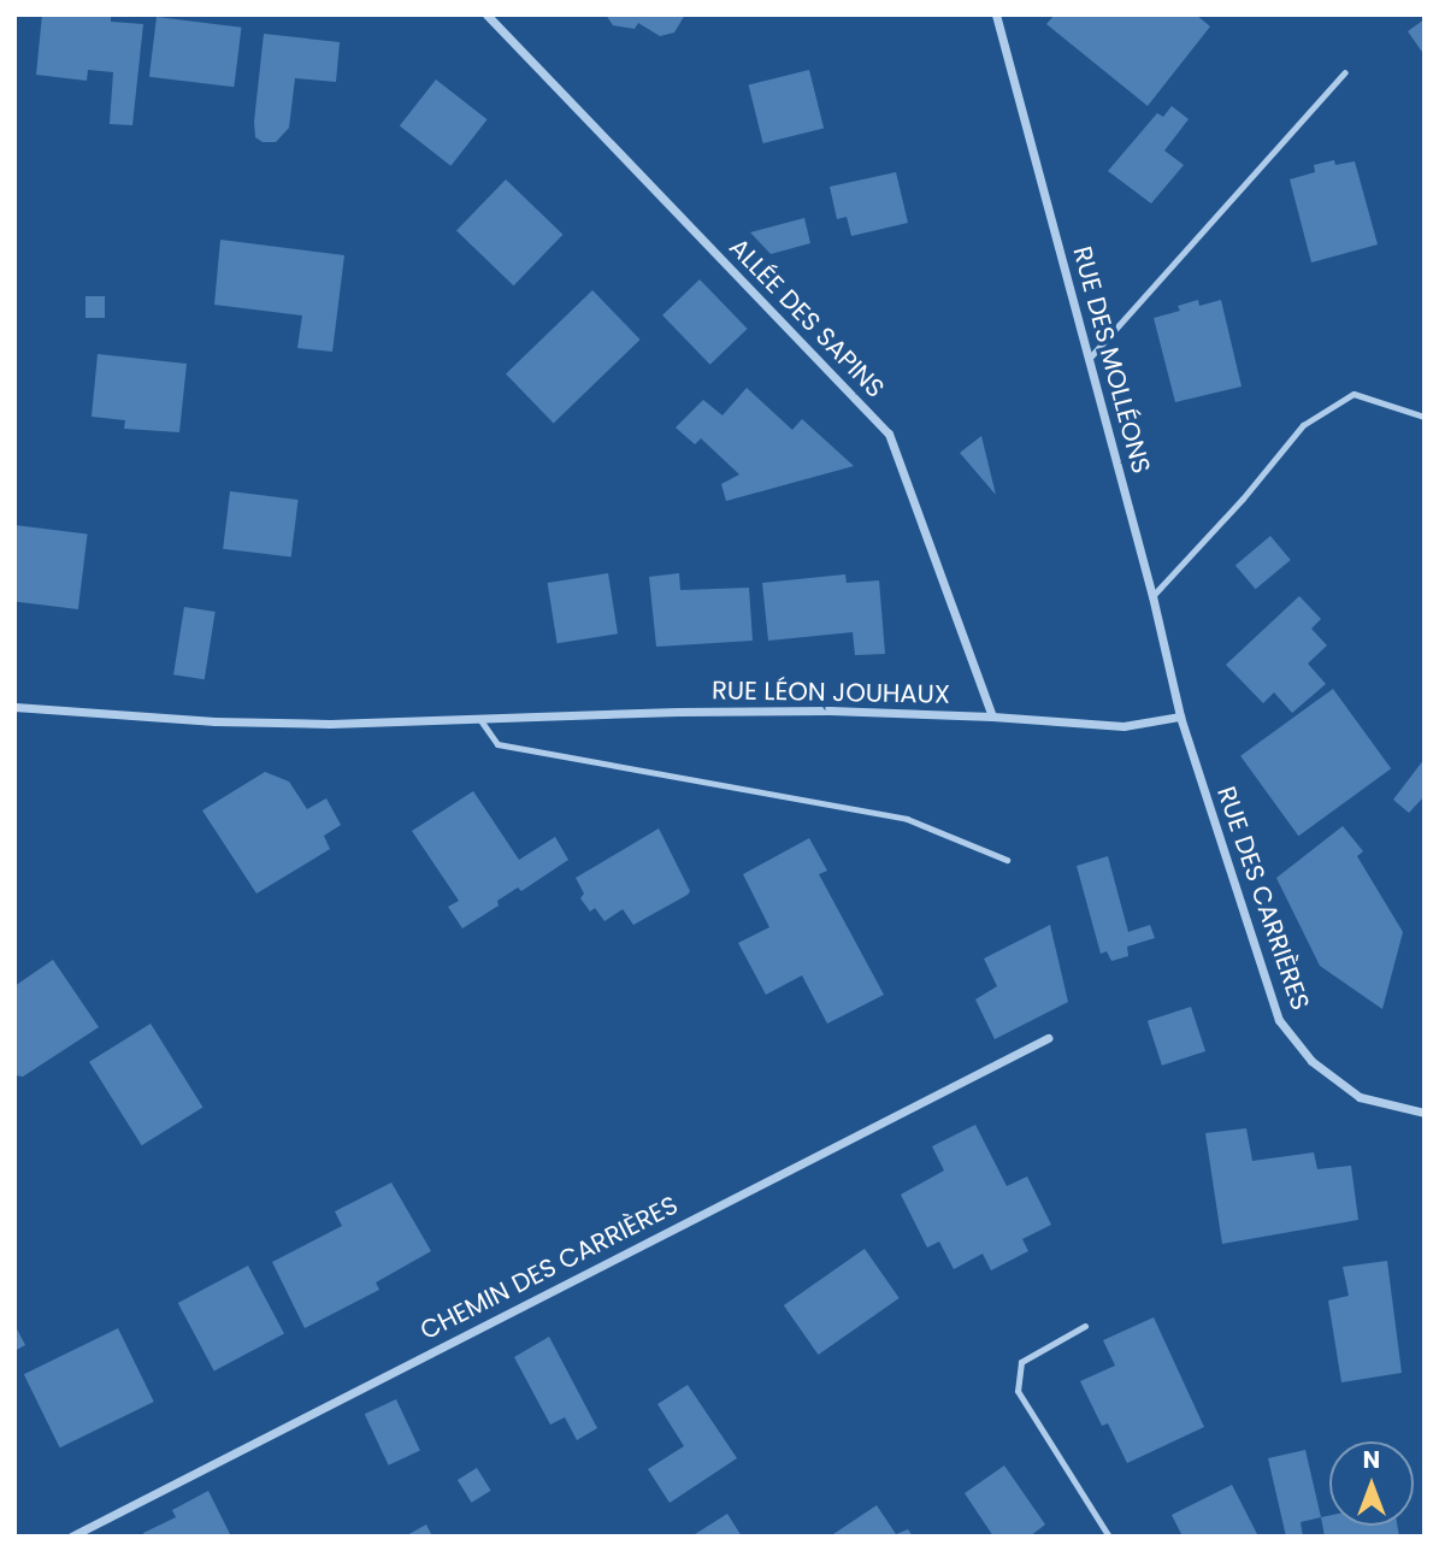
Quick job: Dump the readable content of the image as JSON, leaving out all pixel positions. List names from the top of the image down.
{
  "streets": {
    "street": [
      "ALLÉE DES SAPINS",
      "RUE DES MOLLÉONS",
      "RUE LÉON JOUHAUX",
      "RUE DES CARRIÈRES",
      "CHEMIN DES CARRIÈRES"
    ]
  },
  "crossings": [
    ["ALLÉE DES SAPINS", "RUE LÉON JOUHAUX"],
    ["RUE DES MOLLÉONS", "RUE LÉON JOUHAUX"],
    ["RUE DES MOLLÉONS", "RUE DES CARRIÈRES"],
    ["RUE LÉON JOUHAUX", "RUE DES CARRIÈRES"]
  ],
  "north": "top"
}
